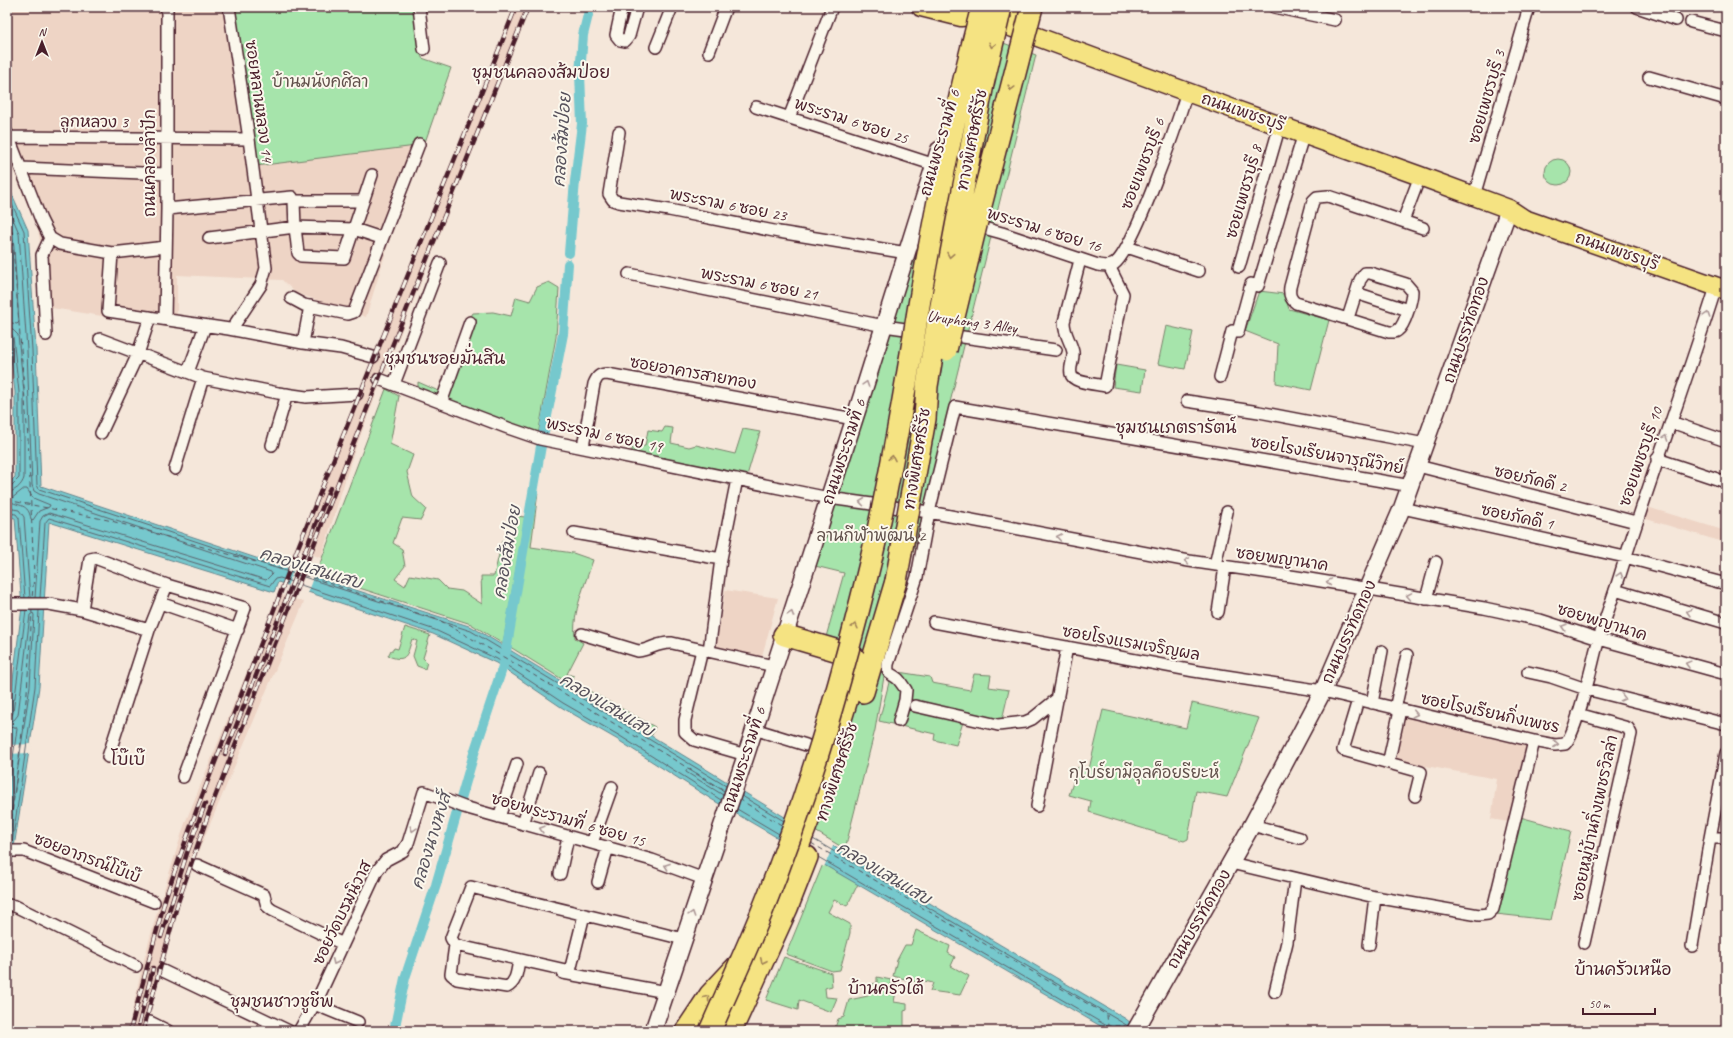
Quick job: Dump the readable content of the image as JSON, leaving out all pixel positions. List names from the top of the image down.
{
  "streets": {
    "highway": ["ทางพิเศษศรีรัช"],
    "main road": ["ถนนเพชรบุรี", "ถนนพระรามที่ 6", "ถนนบรรทัดทอง"],
    "street": [
      "ซอยเพชรบุรี 3",
      "ซอยหลานหลวง 14",
      "พระราม 6 ซอย 25",
      "ลูกหลวง 3",
      "ถนนคลองลำปัก",
      "ซอยเพชรบุรี 6",
      "ซอยเพชรบุรี 8",
      "พระราม 6 ซอย 23",
      "พระราม 6 ซอย 16",
      "พระราม 6 ซอย 21",
      "Uruphong 3 Alley",
      "ซอยอาคารสายทอง",
      "พระราม 6 ซอย 19",
      "ซอยโรงเรียนจารุณีวิทย์",
      "ซอยเพชรบุรี 10",
      "ซอยภัคดี 2",
      "ซอยภัคดี 1",
      "ซอยพญานาค",
      "ซอยโรงแรมเจริญผล",
      "ซอยโรงเรียนกิ่งเพชร",
      "ซอยหมู่บ้านกิ่งเพชรวิลล่า",
      "ซอยพระรามที่ 6 ซอย 15",
      "ซอยอาภรณ์โบ๊เบ๊",
      "ซอยวัดบรมนิวาส"
    ]
  },
  "crossings": [
    ["ซอยเพชรบุรี 3", "ถนนเพชรบุรี"],
    ["ซอยหลานหลวง 14", "ลูกหลวง 3"],
    ["ถนนเพชรบุรี", "ทางพิเศษศรีรัช"],
    ["ถนนเพชรบุรี", "ถนนพระรามที่ 6"],
    ["ถนนเพชรบุรี", "ซอยเพชรบุรี 6"],
    ["ถนนเพชรบุรี", "ซอยเพชรบุรี 8"],
    ["ถนนเพชรบุรี", "ถนนบรรทัดทอง"],
    ["ถนนเพชรบุรี", "ซอยเพชรบุรี 10"],
    ["พระราม 6 ซอย 25", "ถนนพระรามที่ 6"],
    ["ลูกหลวง 3", "ถนนคลองลำปัก"],
    ["ทางพิเศษศรีรัช", "ถนนพระรามที่ 6"],
    ["ถนนพระรามที่ 6", "พระราม 6 ซอย 23"],
    ["ถนนพระรามที่ 6", "พระราม 6 ซอย 16"],
    ["ถนนพระรามที่ 6", "พระราม 6 ซอย 21"],
    ["ถนนพระรามที่ 6", "Uruphong 3 Alley"],
    ["ถนนพระรามที่ 6", "ซอยอาคารสายทอง"],
    ["ถนนพระรามที่ 6", "พระราม 6 ซอย 19"],
    ["ถนนพระรามที่ 6", "ซอยพญานาค"],
    ["ถนนพระรามที่ 6", "ซอยพระรามที่ 6 ซอย 15"],
    ["ซอยเพชรบุรี 6", "พระราม 6 ซอย 16"],
    ["พระราม 6 ซอย 21", "Uruphong 3 Alley"],
    ["ถนนบรรทัดทอง", "ซอยโรงเรียนจารุณีวิทย์"],
    ["ถนนบรรทัดทอง", "ซอยภัคดี 2"],
    ["ถนนบรรทัดทอง", "ซอยภัคดี 1"],
    ["ถนนบรรทัดทอง", "ซอยพญานาค"],
    ["ถนนบรรทัดทอง", "ซอยโรงแรมเจริญผล"],
    ["ถนนบรรทัดทอง", "ซอยโรงเรียนกิ่งเพชร"],
    ["ซอยอาคารสายทอง", "พระราม 6 ซอย 19"],
    ["พระราม 6 ซอย 19", "ซอยพญานาค"],
    ["ซอยโรงเรียนจารุณีวิทย์", "ซอยพญานาค"],
    ["ซอยเพชรบุรี 10", "ซอยภัคดี 2"],
    ["ซอยเพชรบุรี 10", "ซอยภัคดี 1"],
    ["ซอยเพชรบุรี 10", "ซอยพญานาค"],
    ["ซอยเพชรบุรี 10", "ซอยโรงเรียนกิ่งเพชร"],
    ["ซอยพญานาค", "ซอยโรงเรียนกิ่งเพชร"],
    ["ซอยโรงแรมเจริญผล", "ซอยโรงเรียนกิ่งเพชร"],
    ["ซอยโรงเรียนกิ่งเพชร", "ซอยหมู่บ้านกิ่งเพชรวิลล่า"],
    ["ซอยพระรามที่ 6 ซอย 15", "ซอยวัดบรมนิวาส"]
  ],
  "one_way": ["ซอยเพชรบุรี 10", "ซอยโรงเรียนกิ่งเพชร", "ซอยวัดบรมนิวาส"],
  "districts": [
    "ชุมชนคลองส้มป่อย",
    "ชุมชนซอยมั่นสิน",
    "ชุมชนเภตรารัตน์",
    "โบ๊เบ๊",
    "บ้านครัวเหนือ",
    "บ้านครัวใต้",
    "ชุมชนชาวชูชีพ"
  ],
  "water": ["คลองส้มป่อย", "คลองแสนแสบ", "คลองนางหงส์"],
  "parks": ["บ้านมนังคศิลา", "ลานกีฬาพัฒน์ 2", "กุโบร์ยามีอุลค็อยรียะห์"],
  "scale_bar": "50 m",
  "north": "top"
}
